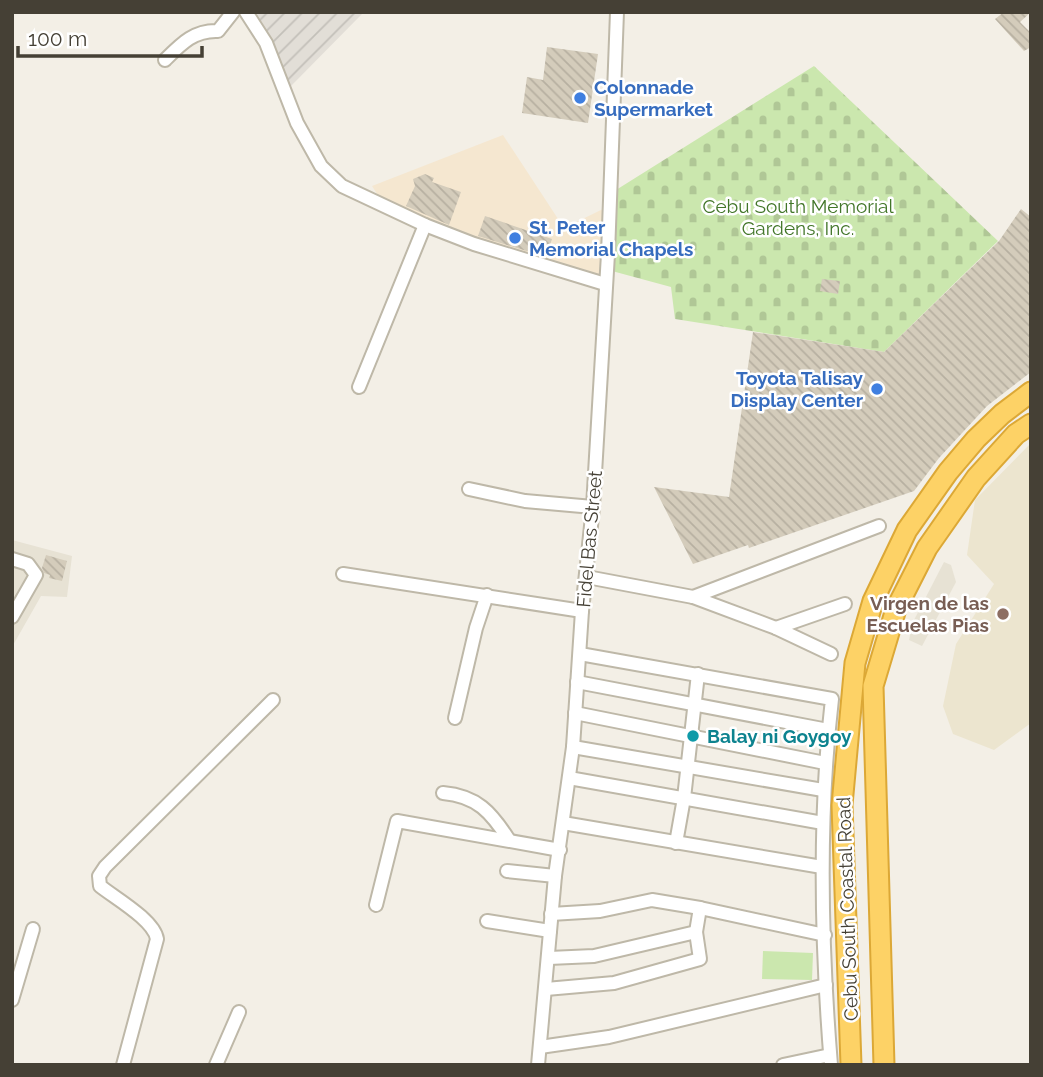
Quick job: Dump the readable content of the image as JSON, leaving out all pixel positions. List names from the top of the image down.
{
  "streets": {
    "highway": ["Cebu South Coastal Road"],
    "street": ["Fidel Bas Street"]
  },
  "parks": ["Cebu South Memorial Gardens, Inc."],
  "places": [
    "Colonnade Supermarket",
    "St. Peter Memorial Chapels",
    "Toyota Talisay Display Center",
    "Virgen de las Escuelas Pias",
    "Balay ni Goygoy"
  ],
  "scale_bar": "100 m"
}
